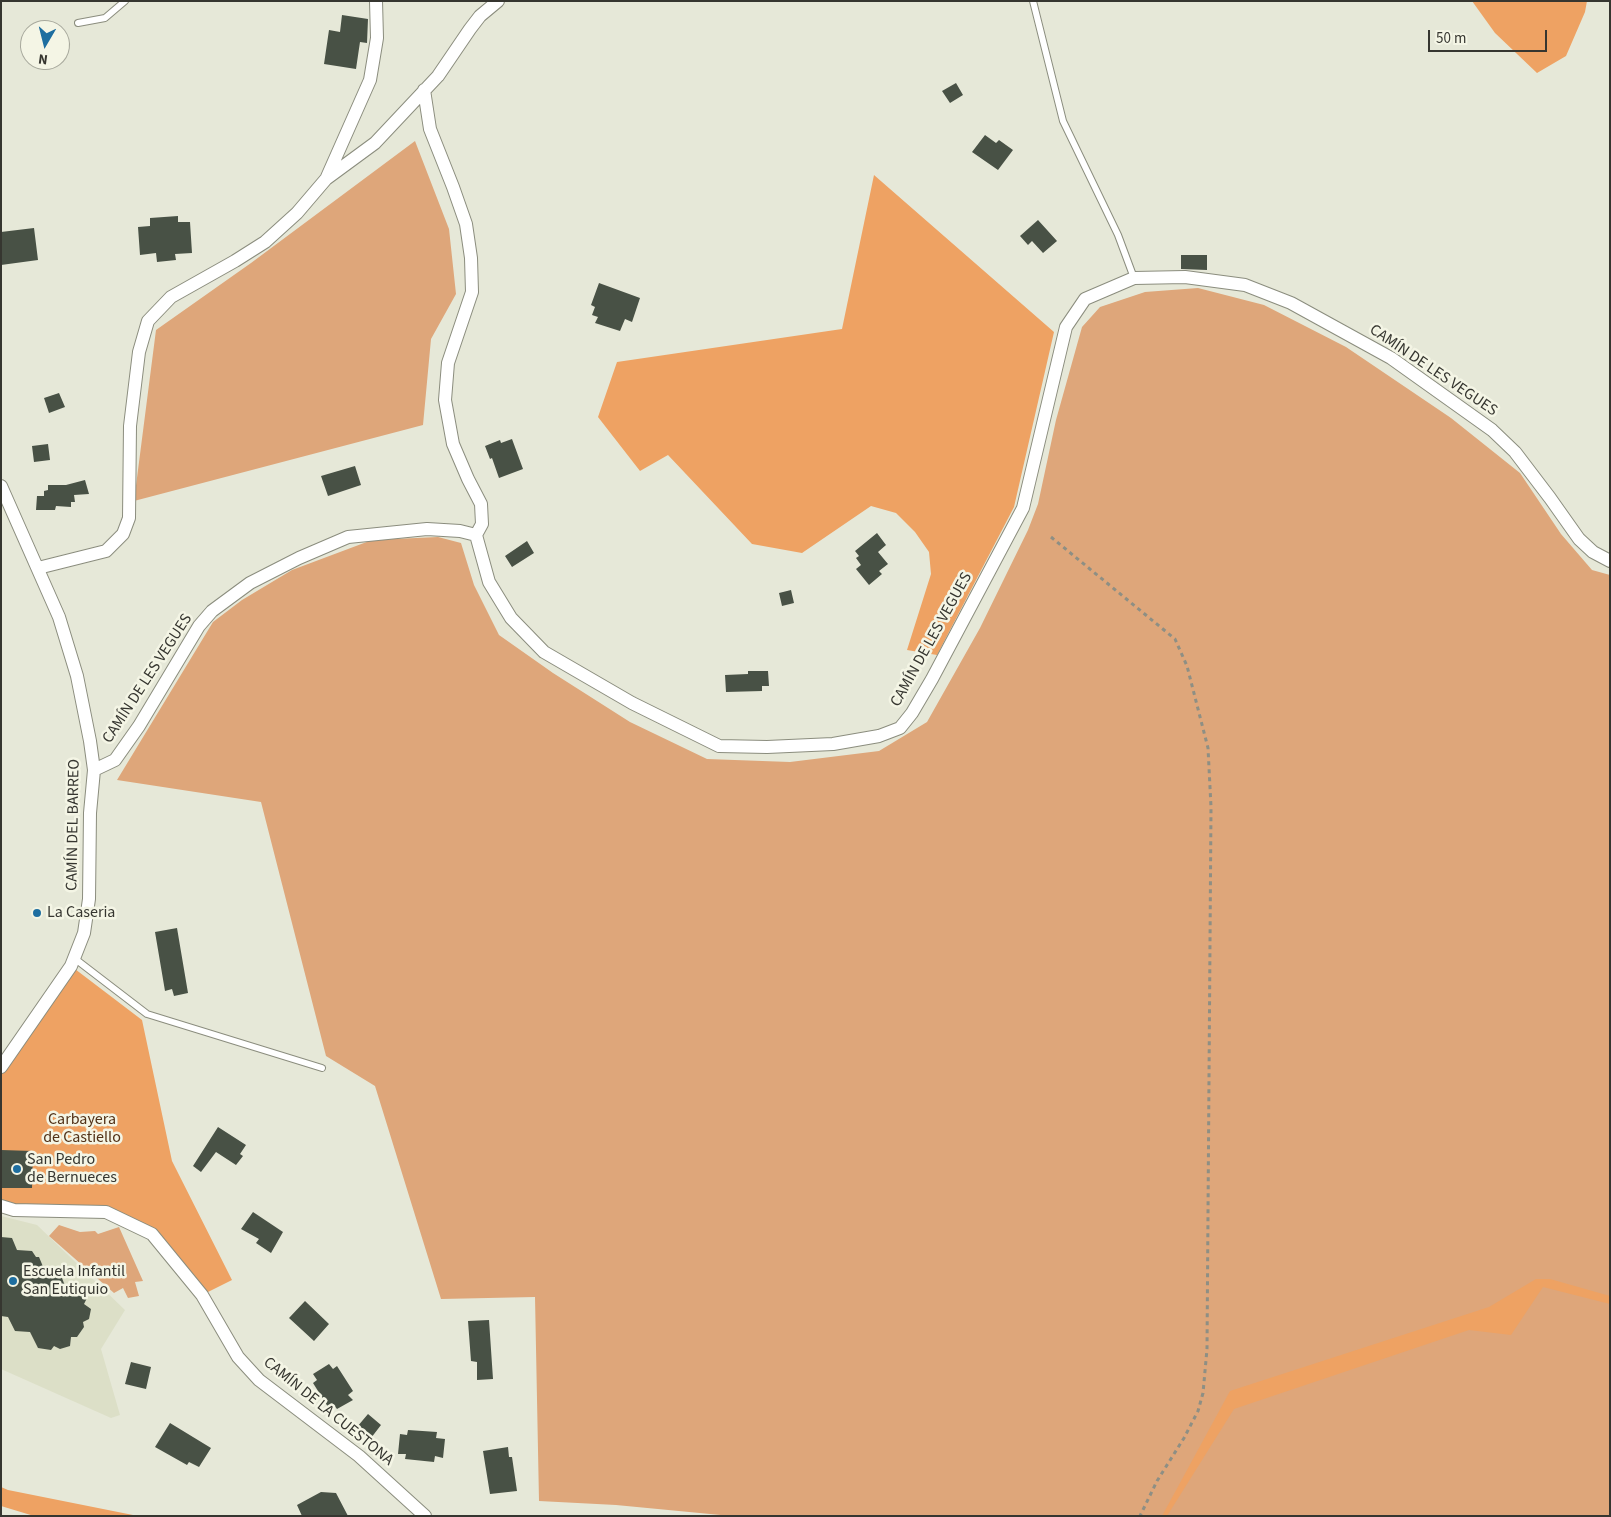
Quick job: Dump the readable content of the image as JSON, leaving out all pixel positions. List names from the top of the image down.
{
  "streets": {
    "street": ["CAMÍN DE LES VEGUES", "CAMÍN DEL BARREO", "CAMÍN DE LA CUESTONA"]
  },
  "crossings": [
    ["CAMÍN DE LES VEGUES", "CAMÍN DEL BARREO"]
  ],
  "parks": ["Carbayera de Castiello"],
  "places": ["La Caseria", "San Pedro de Bernueces", "Escuela Infantil San Eutiquio"],
  "scale_bar": "50 m",
  "north": "bottom"
}
